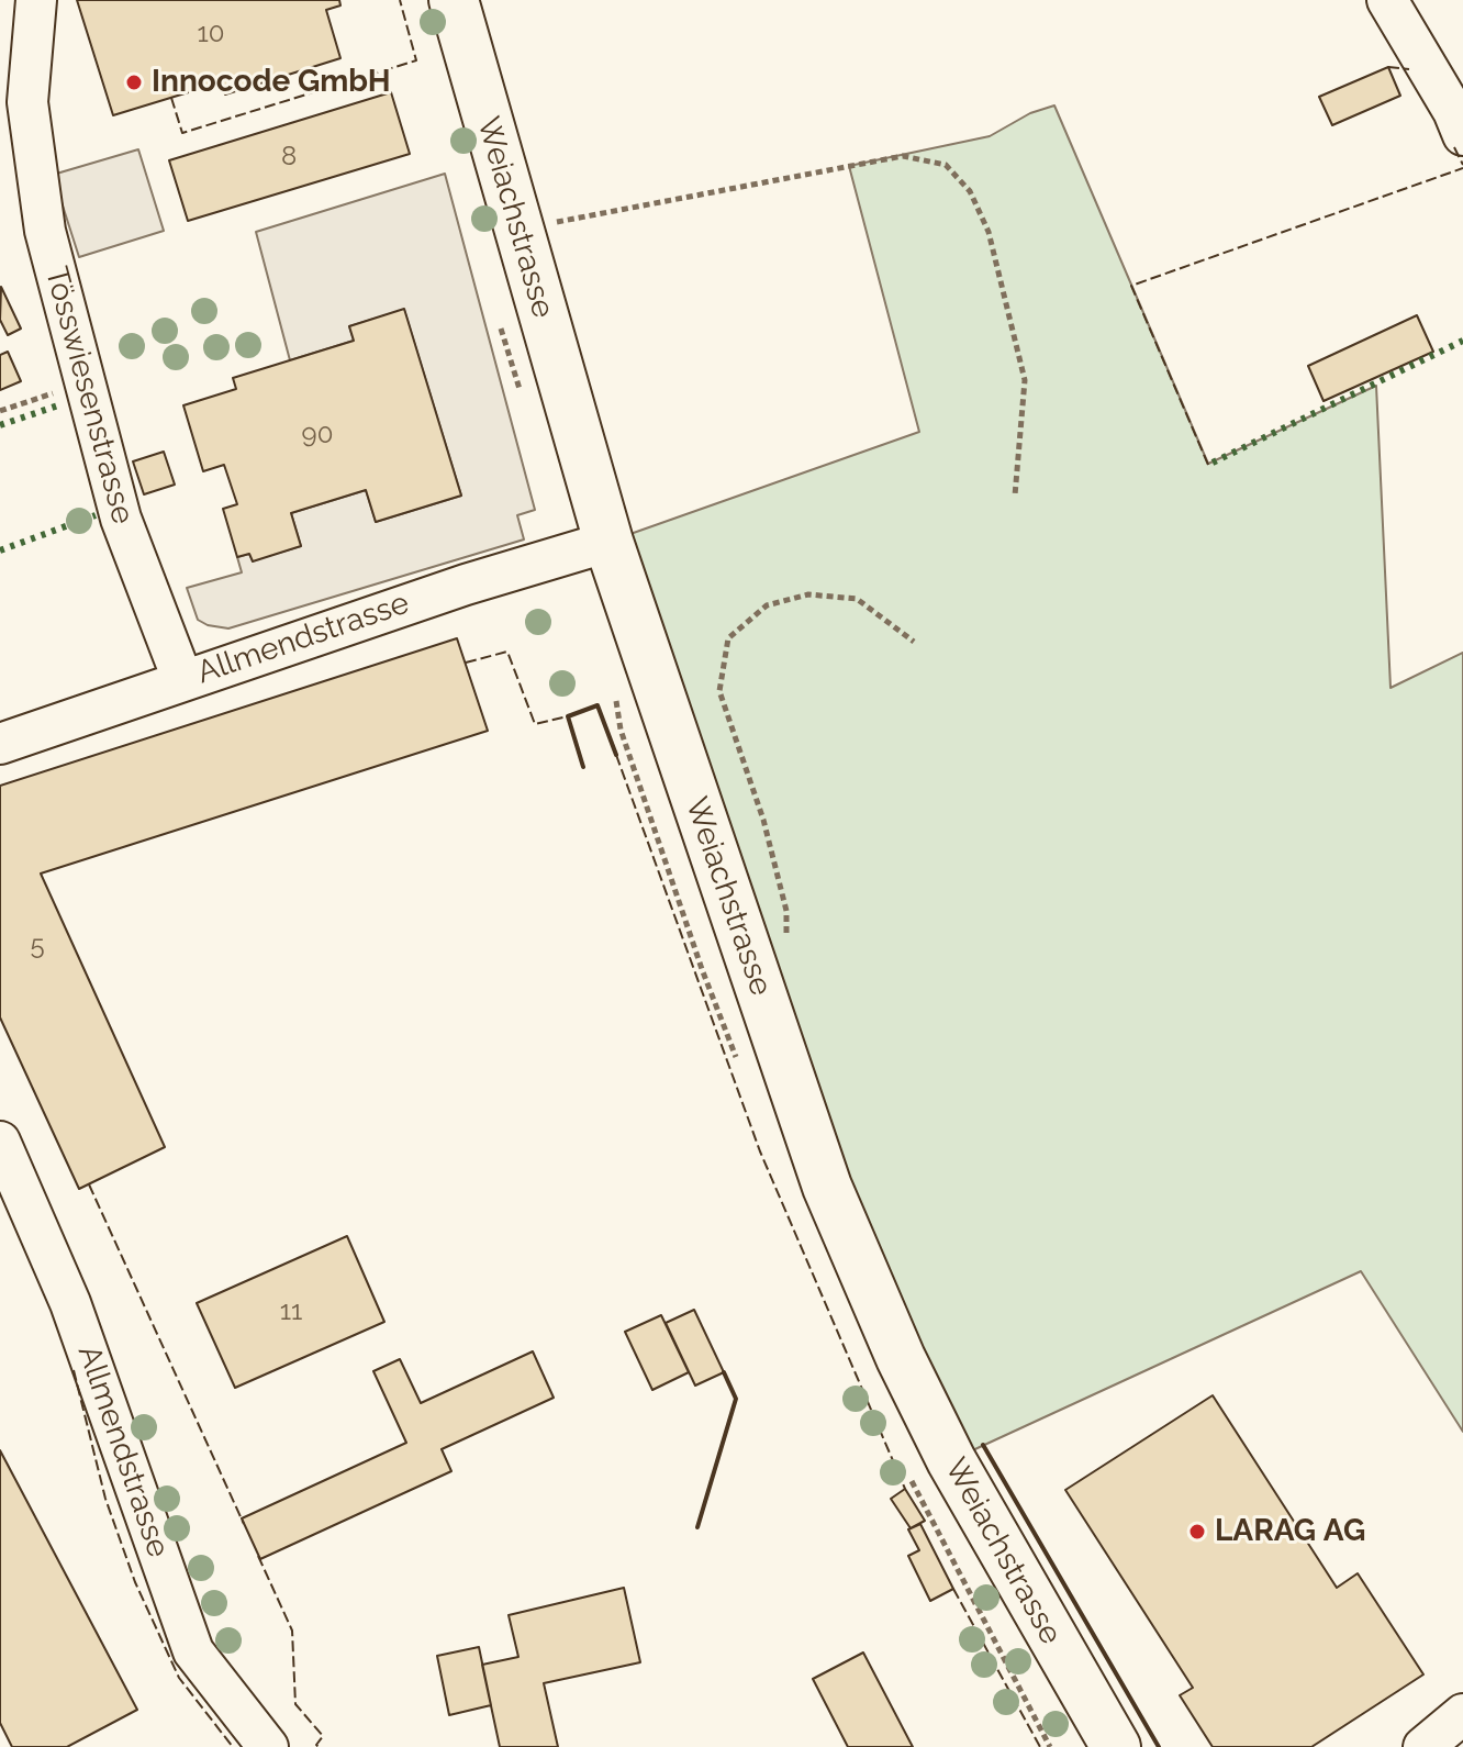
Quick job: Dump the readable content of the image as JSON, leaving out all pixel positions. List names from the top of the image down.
{
  "streets": {
    "main road": ["Weiachstrasse"],
    "street": ["Tösswiesenstrasse", "Allmendstrasse"]
  },
  "crossings": [
    ["Weiachstrasse", "Allmendstrasse"],
    ["Tösswiesenstrasse", "Allmendstrasse"]
  ],
  "places": ["Innocode GmbH", "LARAG AG"],
  "house_numbers": [
    "10",
    "8",
    "90",
    "5",
    "11"
  ]
}
